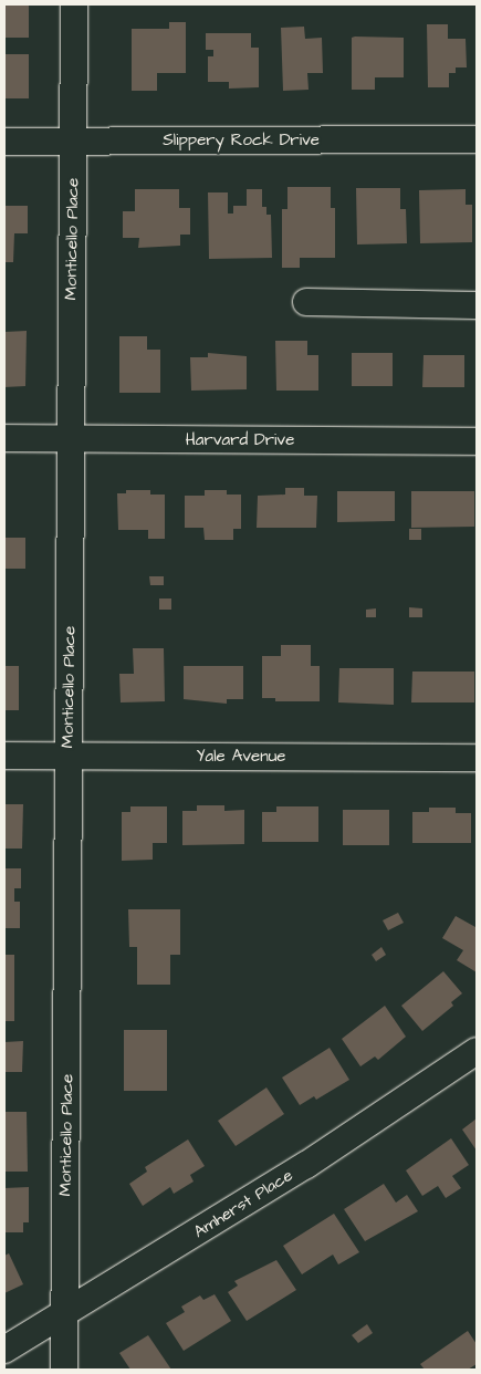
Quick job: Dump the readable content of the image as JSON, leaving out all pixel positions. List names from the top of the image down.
{
  "streets": {
    "street": [
      "Slippery Rock Drive",
      "Monticello Place",
      "Harvard Drive",
      "Yale Avenue",
      "Amherst Place"
    ]
  },
  "crossings": [
    ["Slippery Rock Drive", "Monticello Place"],
    ["Monticello Place", "Harvard Drive"],
    ["Monticello Place", "Yale Avenue"],
    ["Monticello Place", "Amherst Place"]
  ]
}
